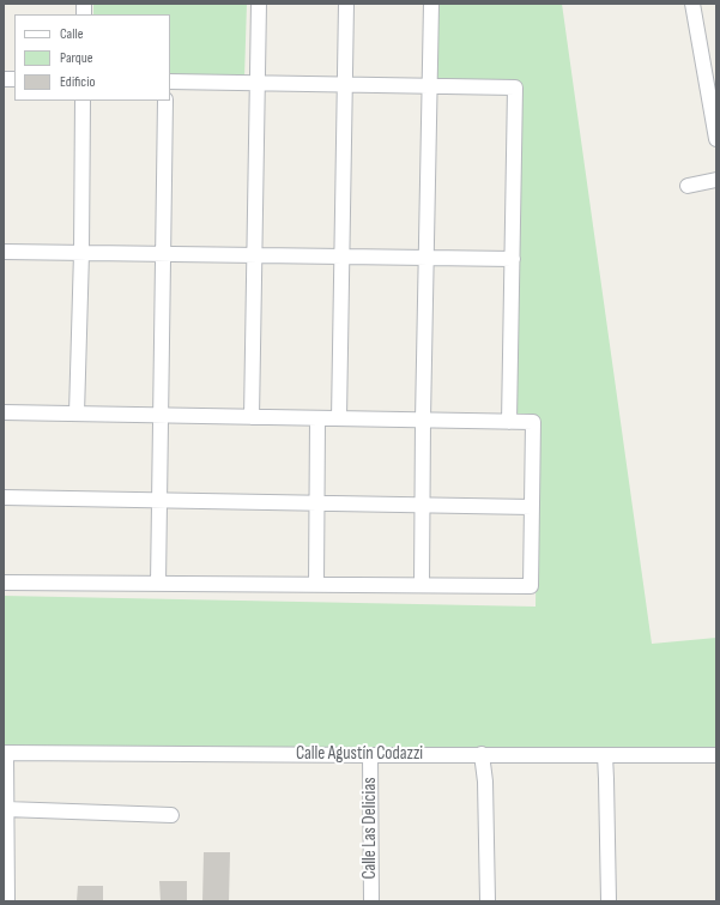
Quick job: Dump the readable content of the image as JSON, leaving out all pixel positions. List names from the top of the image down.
{
  "streets": {
    "street": ["Calle Agustín Codazzi", "Calle Las Delicias"]
  },
  "crossings": [
    ["Calle Agustín Codazzi", "Calle Las Delicias"]
  ],
  "legend": ["Calle", "Parque", "Edificio"]
}
